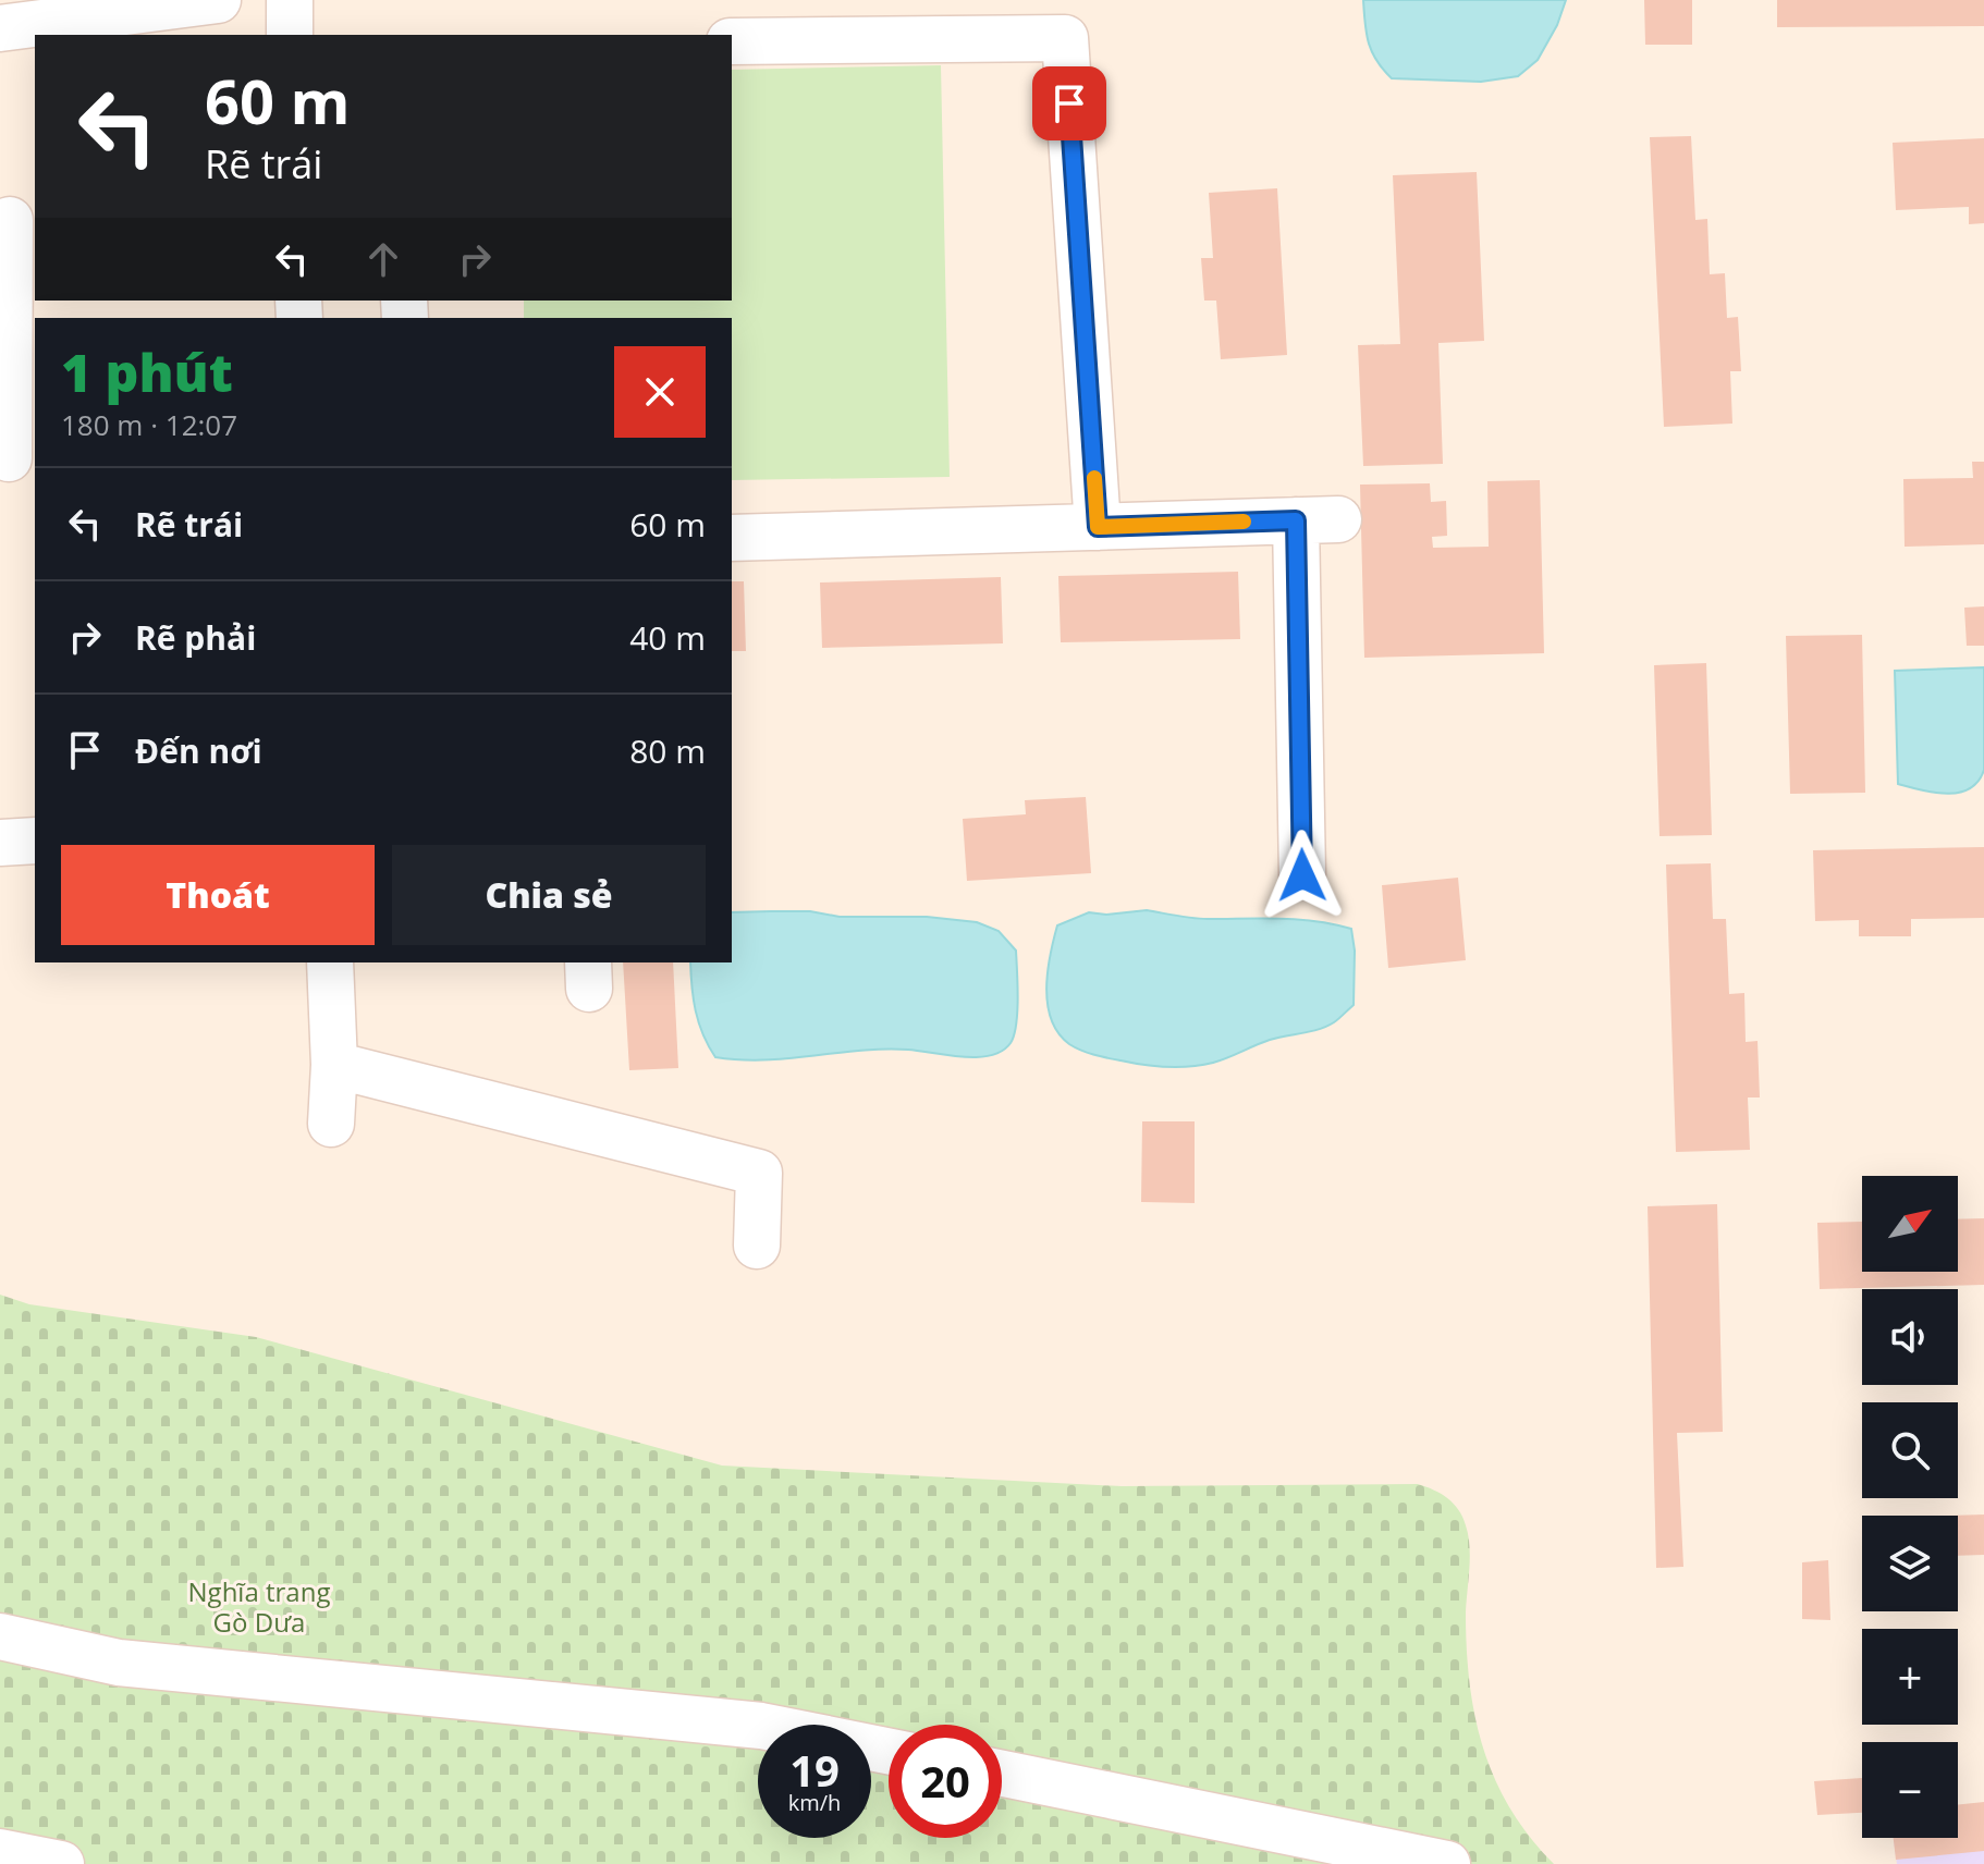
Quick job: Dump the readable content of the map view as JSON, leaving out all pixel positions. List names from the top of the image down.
{
  "parks": ["Nghĩa trang Gò Dưa"],
  "north": "top right",
  "page": {
    "turn": ["60 m", "Rẽ trái"],
    "heading": ["1 phút", "180 m · 12:07"],
    "list": [
      {
        "name": "Rẽ trái",
        "value": "60 m"
      },
      {
        "name": "Rẽ phải",
        "value": "40 m"
      },
      {
        "name": "Đến nơi",
        "value": "80 m"
      }
    ],
    "buttons": ["Thoát", "Chia sẻ"],
    "map_buttons": ["+", "−"],
    "speed": "19 km/h",
    "limit": "20"
  }
}
